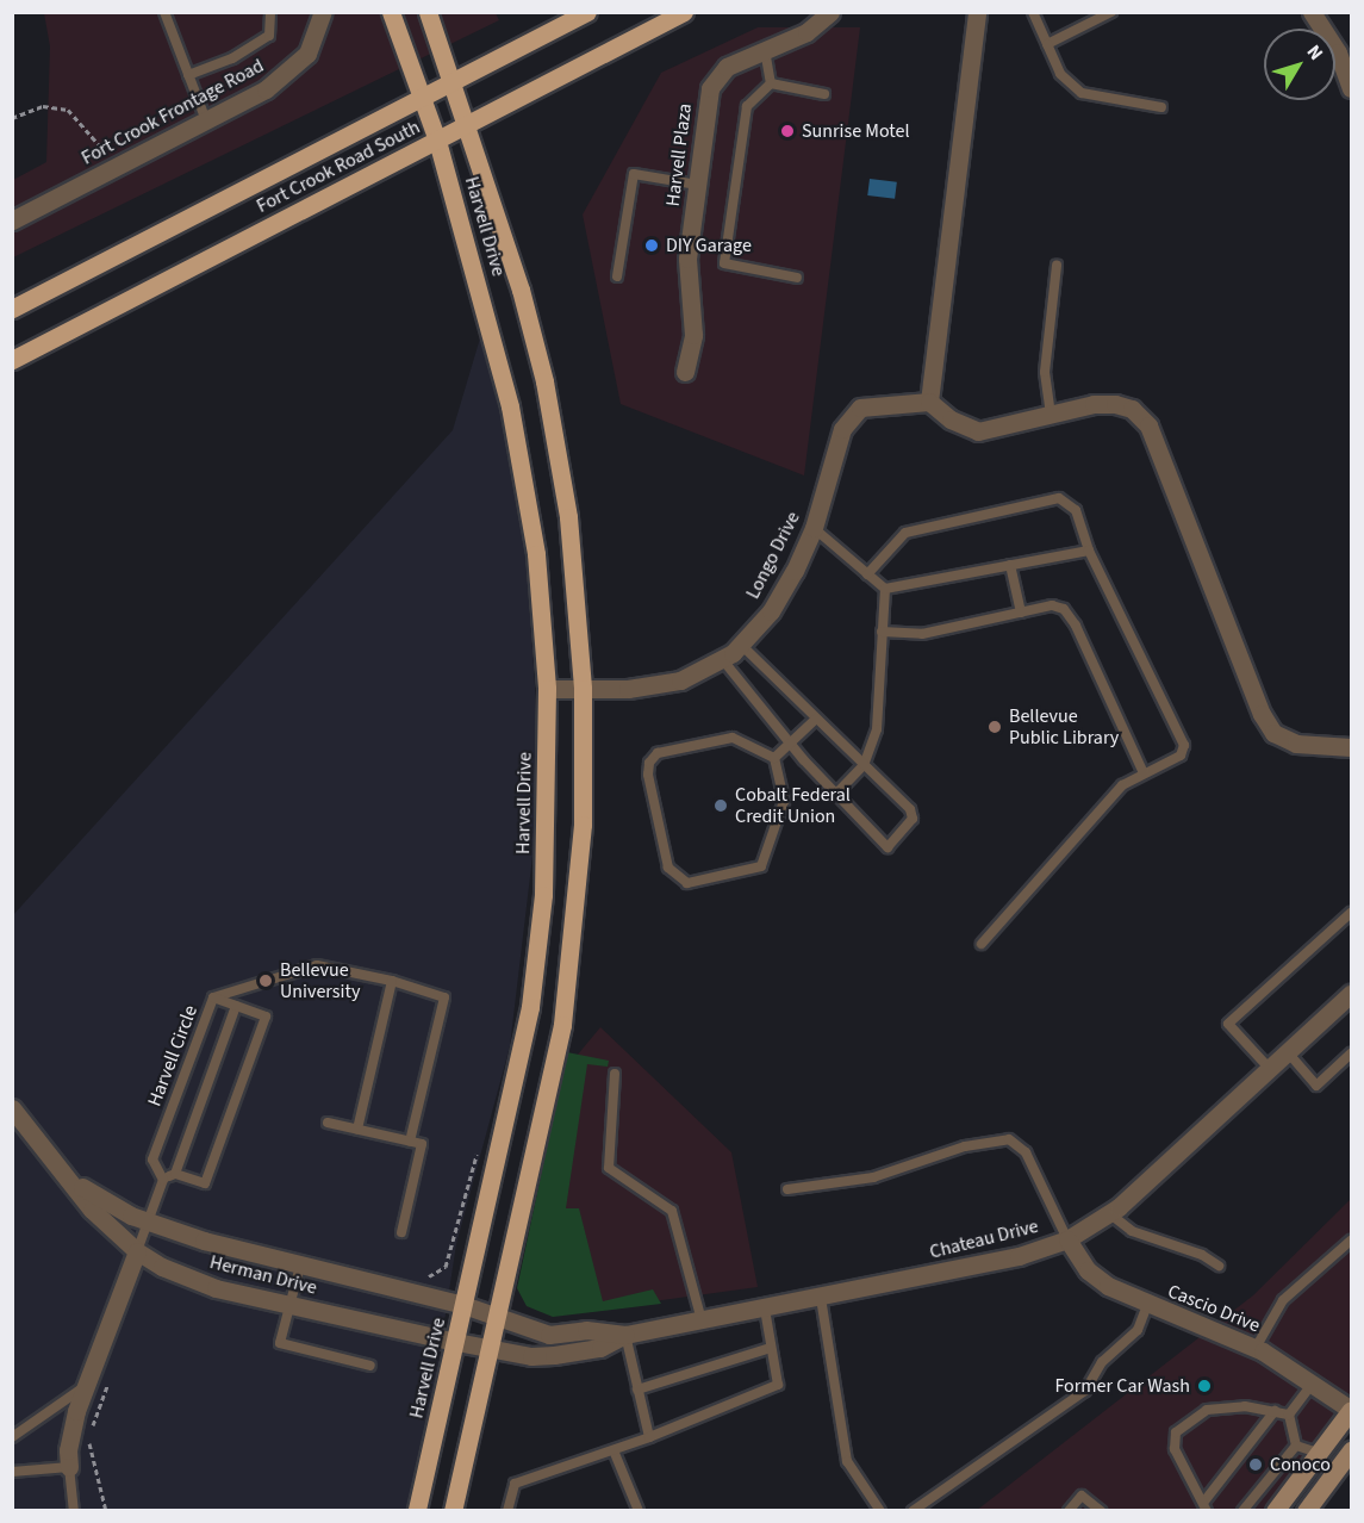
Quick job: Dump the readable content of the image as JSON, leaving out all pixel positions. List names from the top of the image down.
{
  "streets": {
    "main road": ["Fort Crook Road South", "Harvell Drive"],
    "street": [
      "Fort Crook Frontage Road",
      "Harvell Plaza",
      "Longo Drive",
      "Chateau Drive",
      "Herman Drive",
      "Cascio Drive"
    ],
    "lane": ["Harvell Circle"]
  },
  "crossings": [
    ["Fort Crook Road South", "Harvell Drive"],
    ["Harvell Drive", "Longo Drive"],
    ["Harvell Drive", "Chateau Drive"],
    ["Harvell Drive", "Herman Drive"],
    ["Harvell Circle", "Herman Drive"],
    ["Chateau Drive", "Herman Drive"],
    ["Chateau Drive", "Cascio Drive"]
  ],
  "places": [
    "Sunrise Motel",
    "DIY Garage",
    "Bellevue Public Library",
    "Cobalt Federal Credit Union",
    "Bellevue University",
    "Former Car Wash",
    "Conoco"
  ],
  "north": "top right"
}
